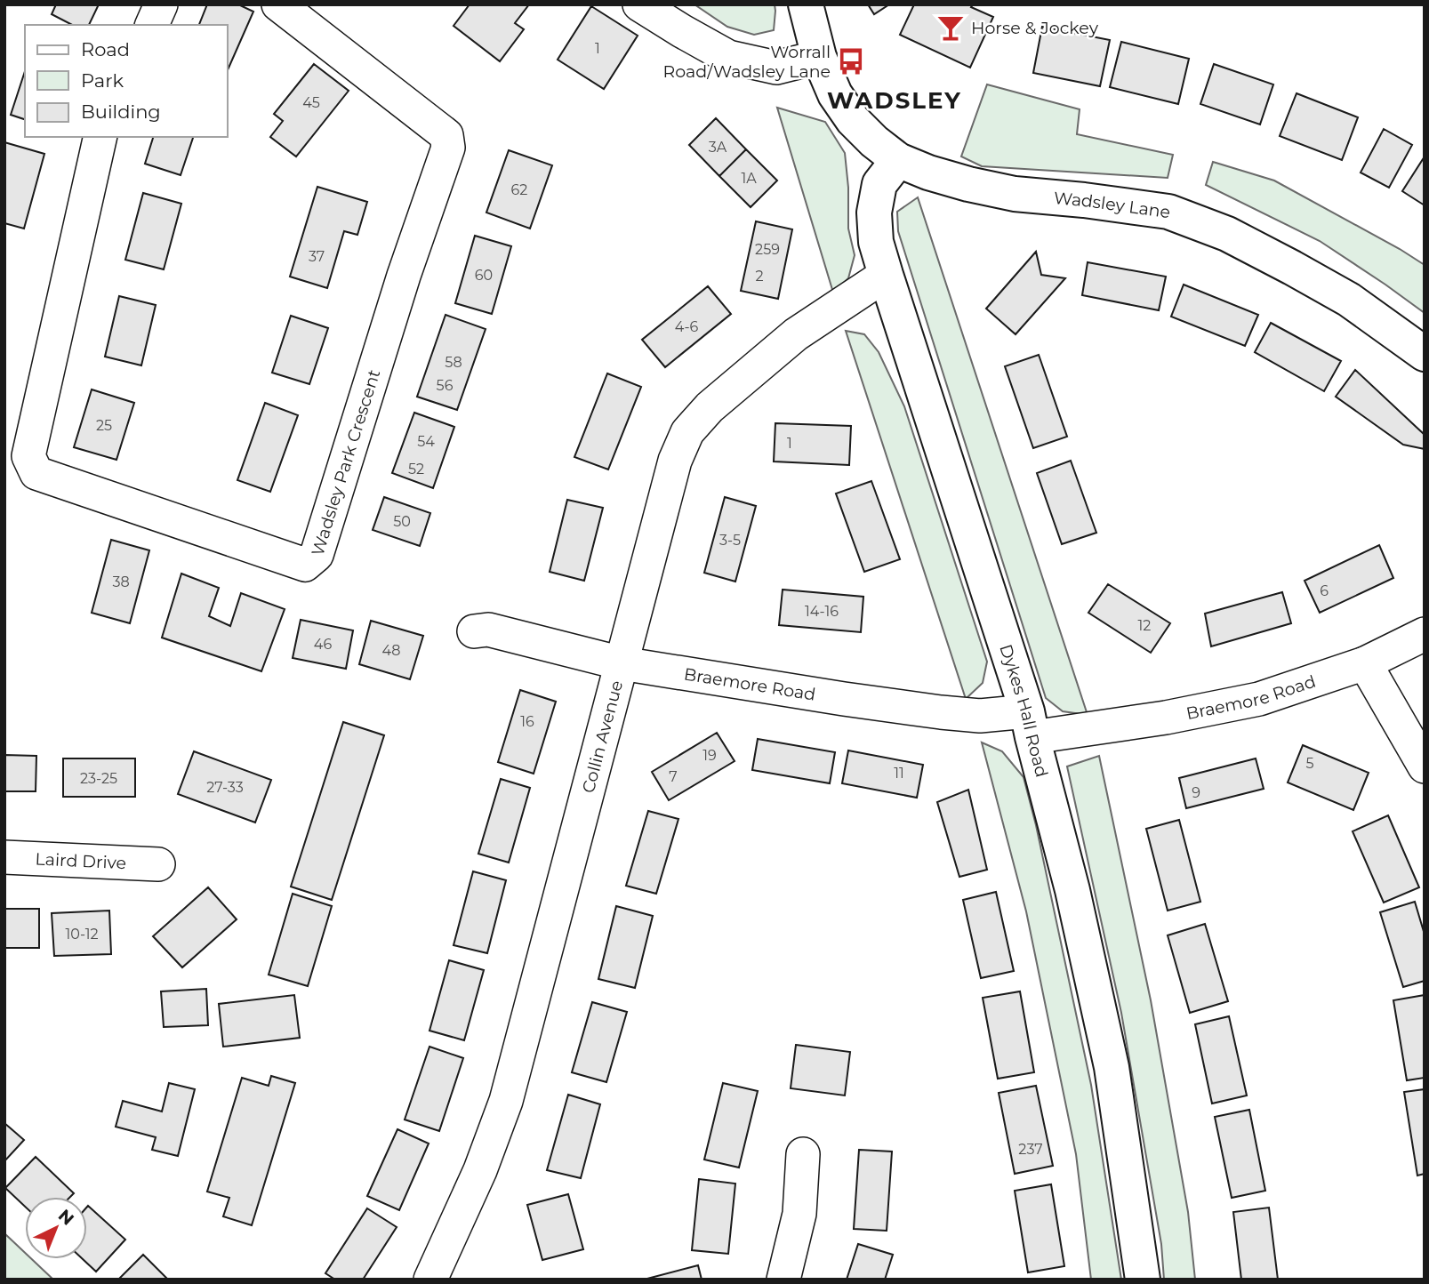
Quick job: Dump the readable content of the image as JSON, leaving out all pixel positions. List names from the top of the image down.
{
  "streets": {
    "street": [
      "Wadsley Lane",
      "Wadsley Park Crescent",
      "Braemore Road",
      "Dykes Hall Road",
      "Collin Avenue",
      "Laird Drive"
    ]
  },
  "crossings": [
    ["Wadsley Lane", "Dykes Hall Road"],
    ["Braemore Road", "Dykes Hall Road"],
    ["Braemore Road", "Collin Avenue"],
    ["Dykes Hall Road", "Collin Avenue"]
  ],
  "districts": ["WADSLEY"],
  "places": {
    "bar": ["Horse & Jockey"],
    "bus stop": ["Worrall Road/Wadsley Lane"]
  },
  "house_numbers": [
    "1",
    "45",
    "3A",
    "1A",
    "62",
    "259",
    "37",
    "60",
    "2",
    "4-6",
    "58",
    "56",
    "25",
    "54",
    "1",
    "52",
    "50",
    "3-5",
    "38",
    "6",
    "14-16",
    "12",
    "46",
    "48",
    "16",
    "19",
    "5",
    "11",
    "7",
    "23-25",
    "27-33",
    "9",
    "10-12",
    "237"
  ],
  "legend": ["Road", "Park", "Building"],
  "north": "top right"
}
